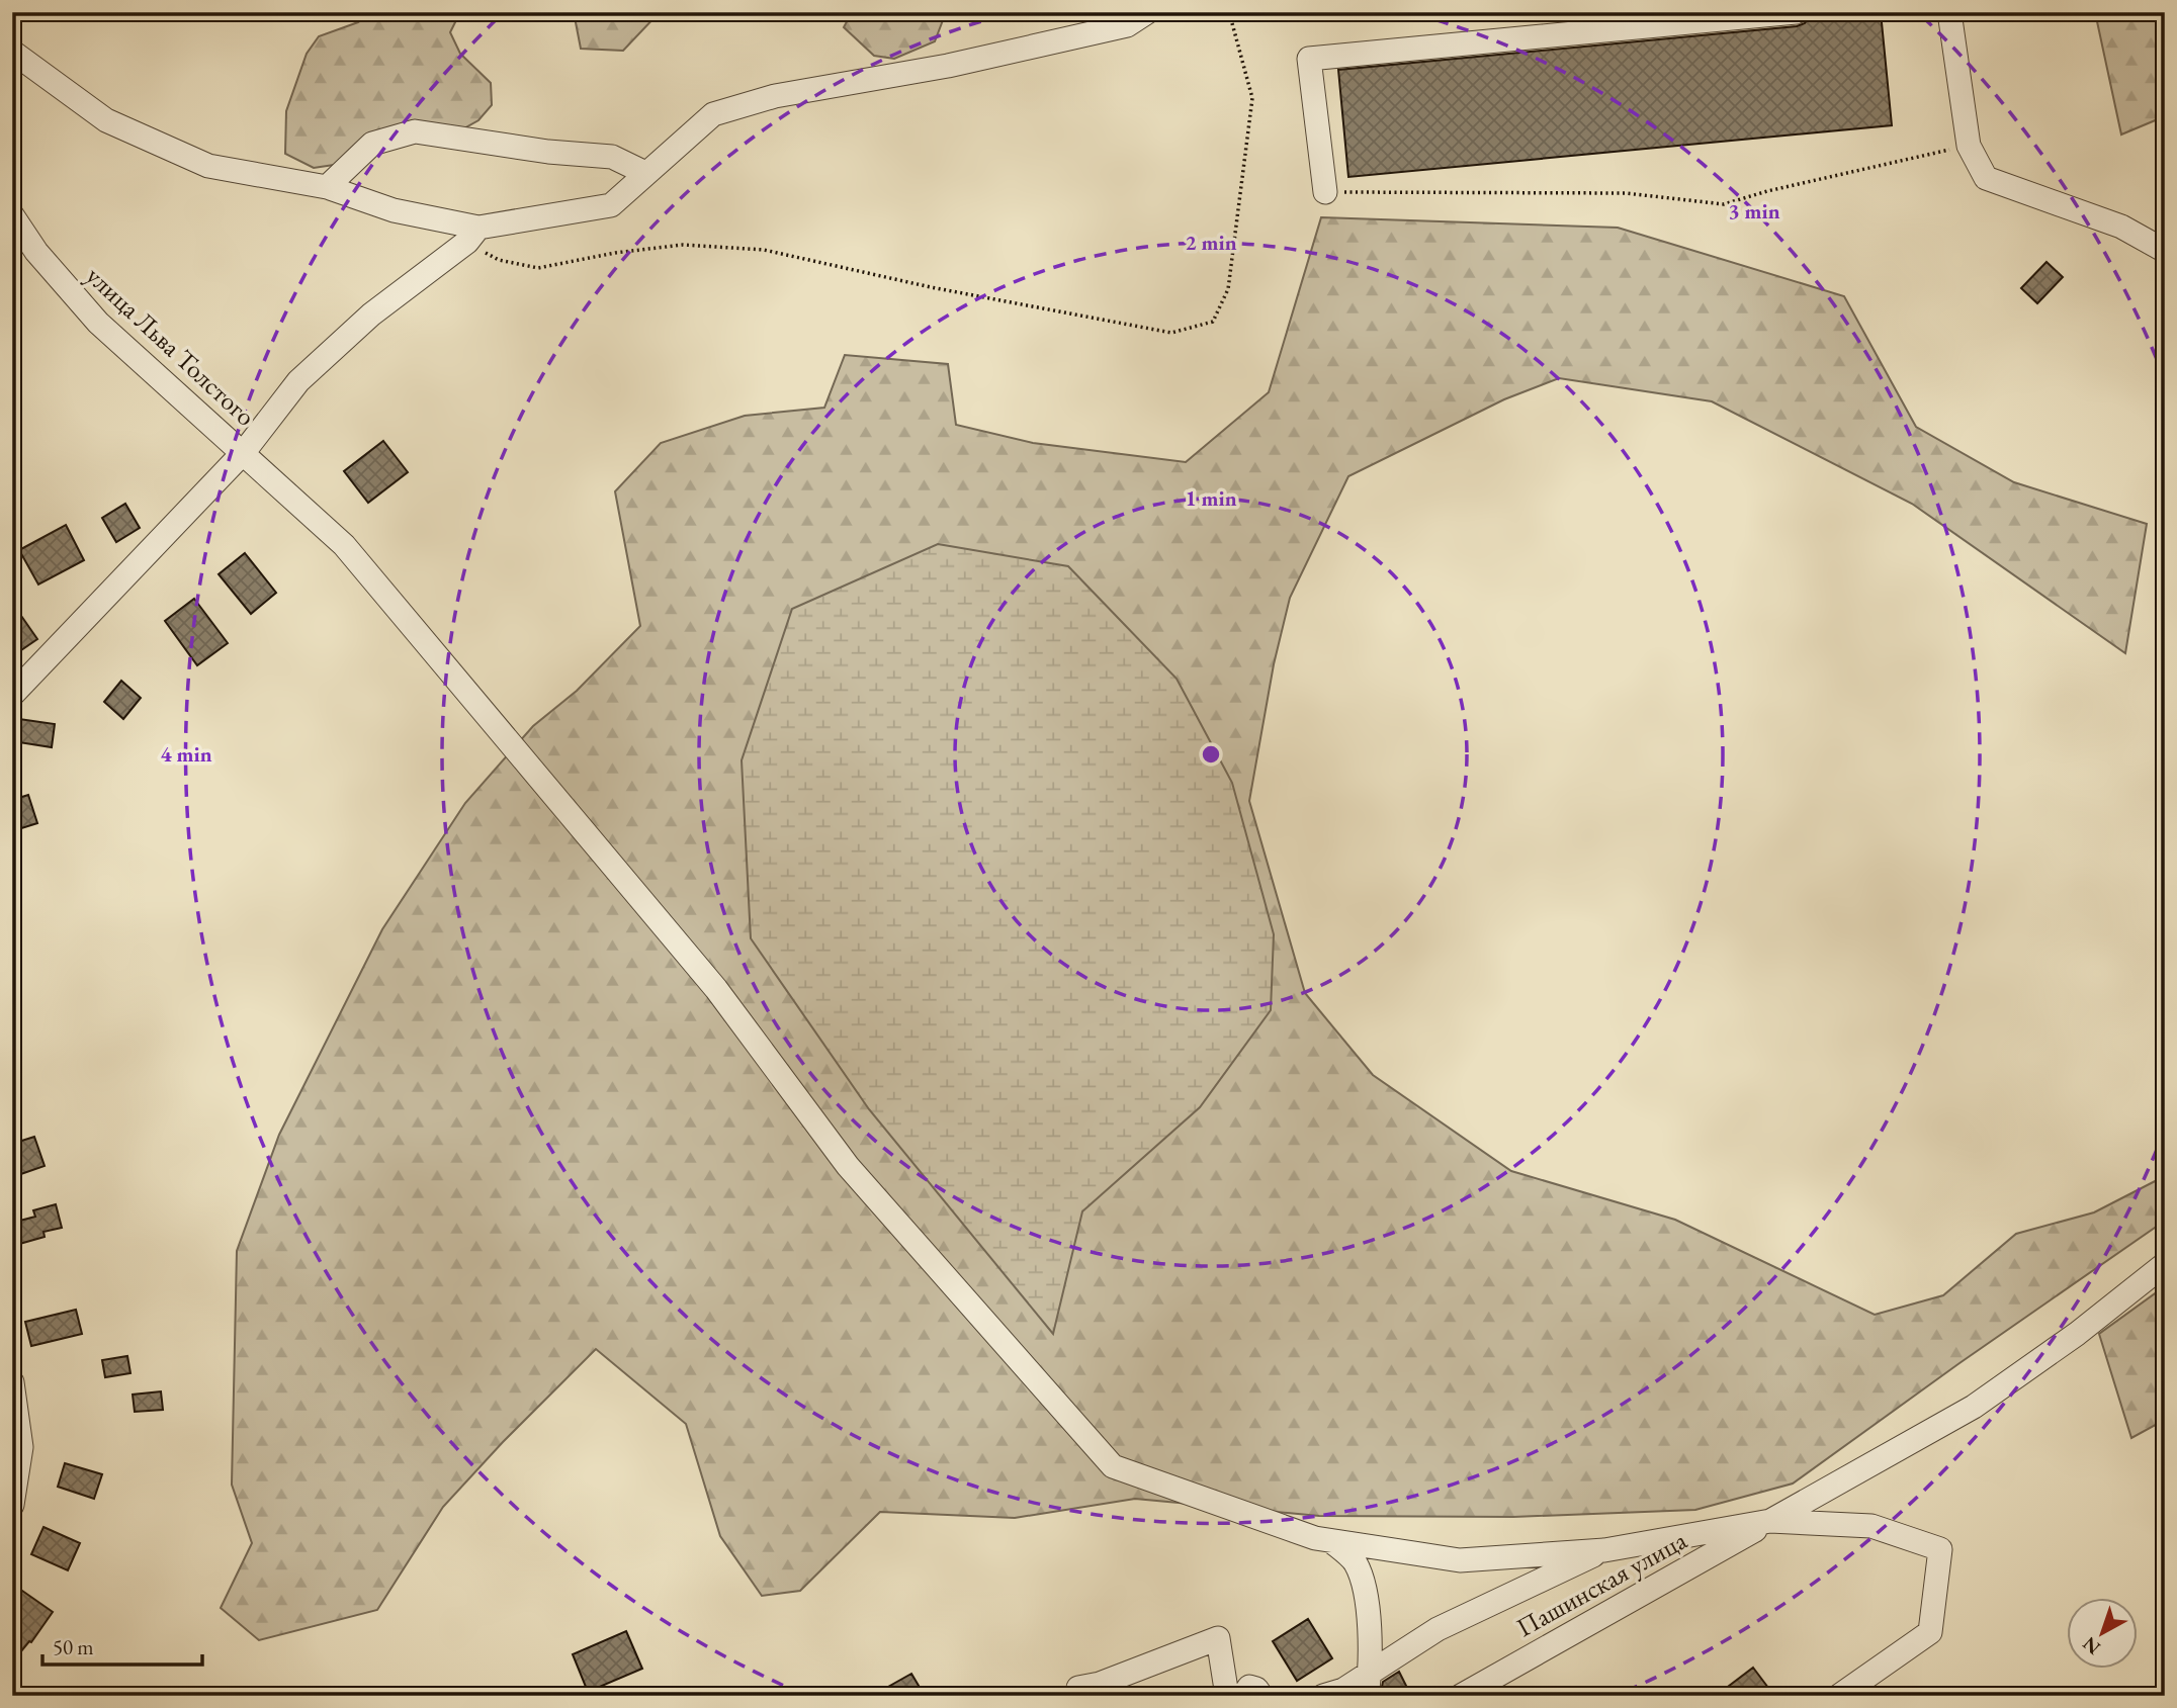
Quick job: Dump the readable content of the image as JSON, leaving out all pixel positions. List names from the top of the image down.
{
  "streets": {
    "street": ["улица Льва Толстого", "Пашинская улица"]
  },
  "scale_bar": "50 m",
  "north": "bottom left",
  "rings": [
    "3 min",
    "2 min",
    "1 min",
    "4 min"
  ]
}
